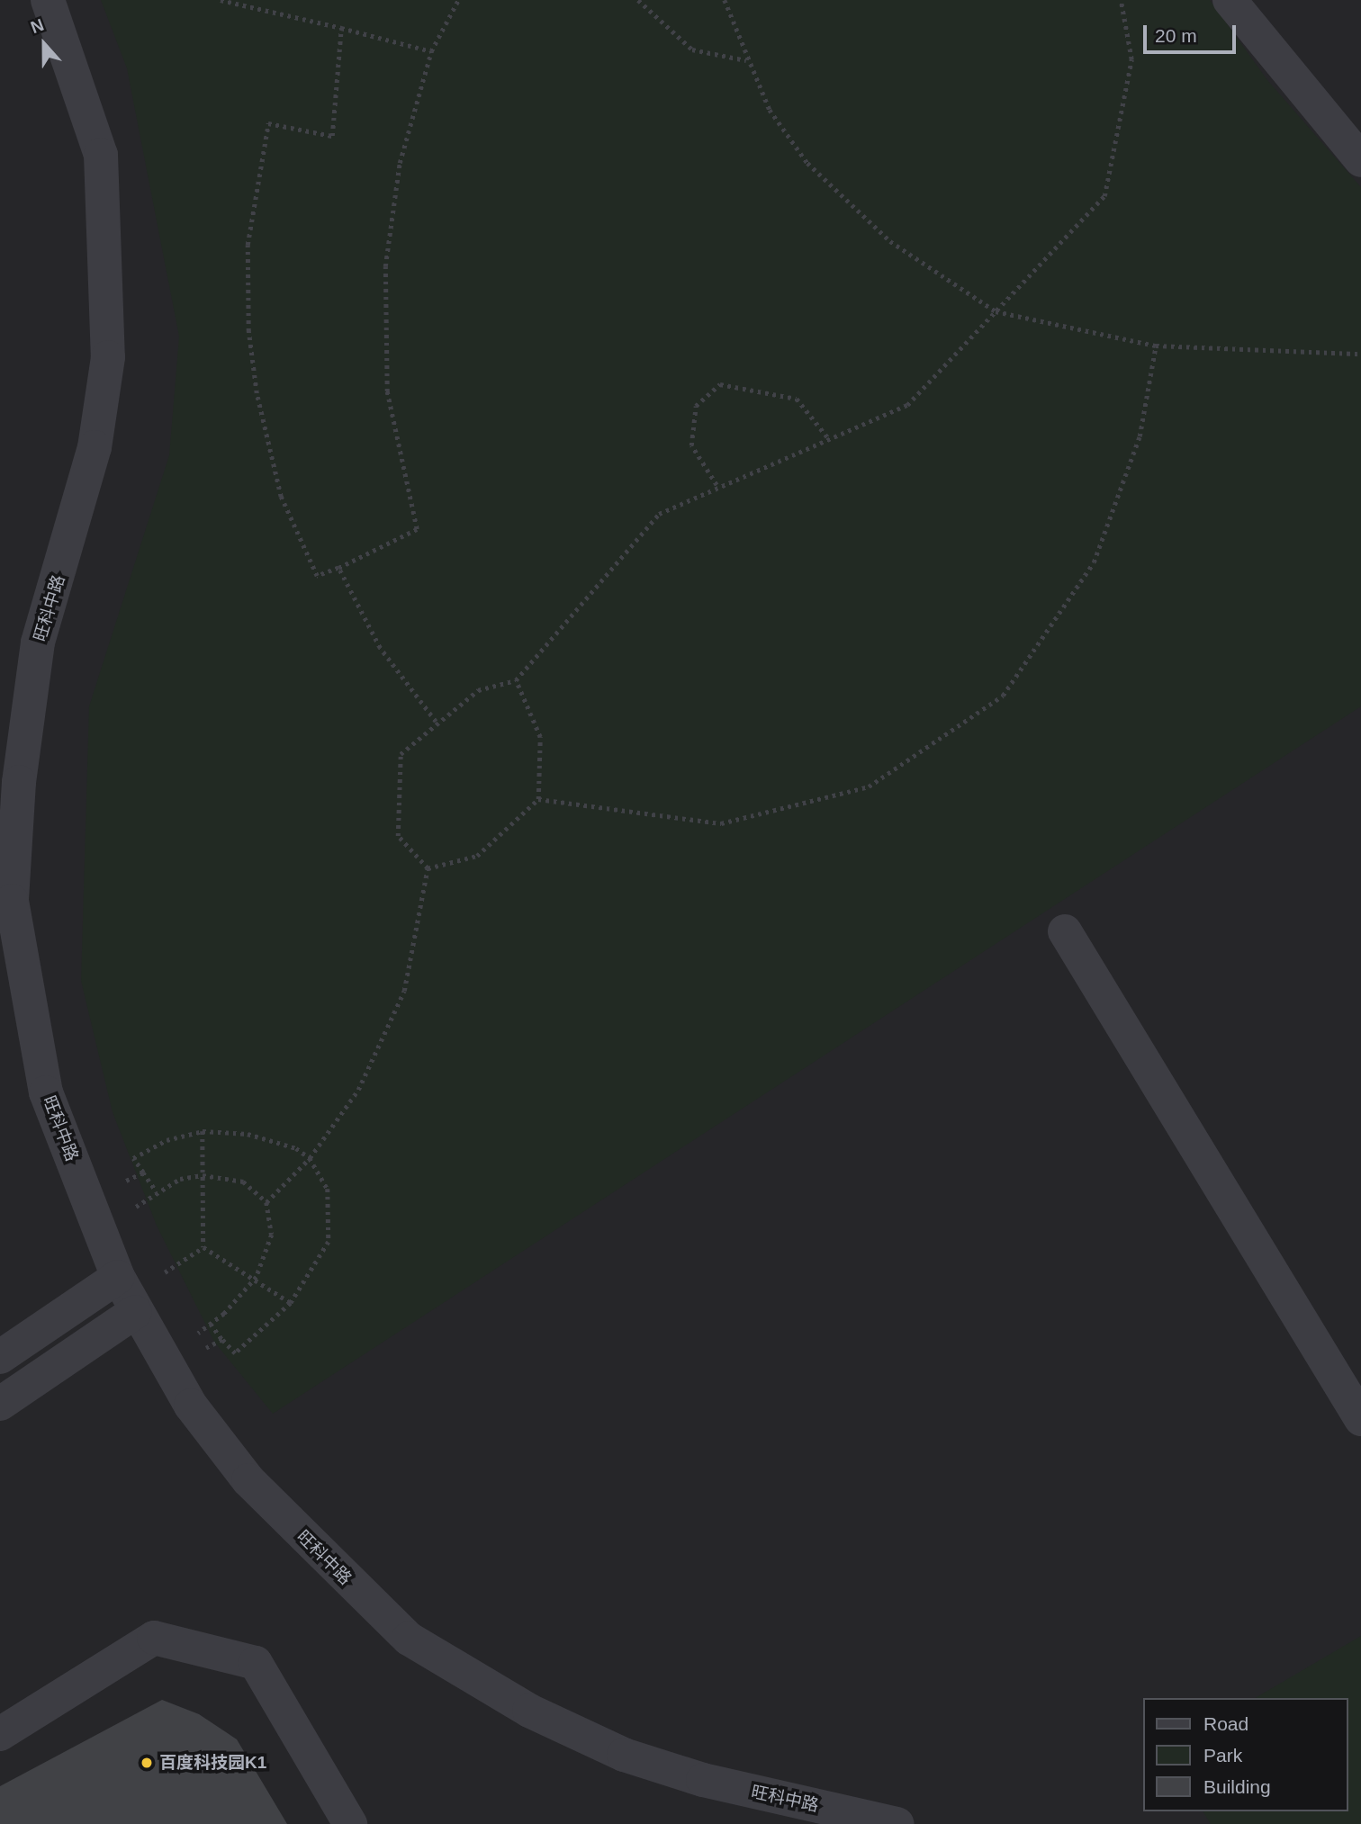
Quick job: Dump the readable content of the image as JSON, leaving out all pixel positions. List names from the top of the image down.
{
  "streets": {
    "street": ["旺科中路"]
  },
  "places": ["百度科技园K1"],
  "legend": ["Road", "Park", "Building"],
  "scale_bar": "20 m",
  "north": "top"
}
